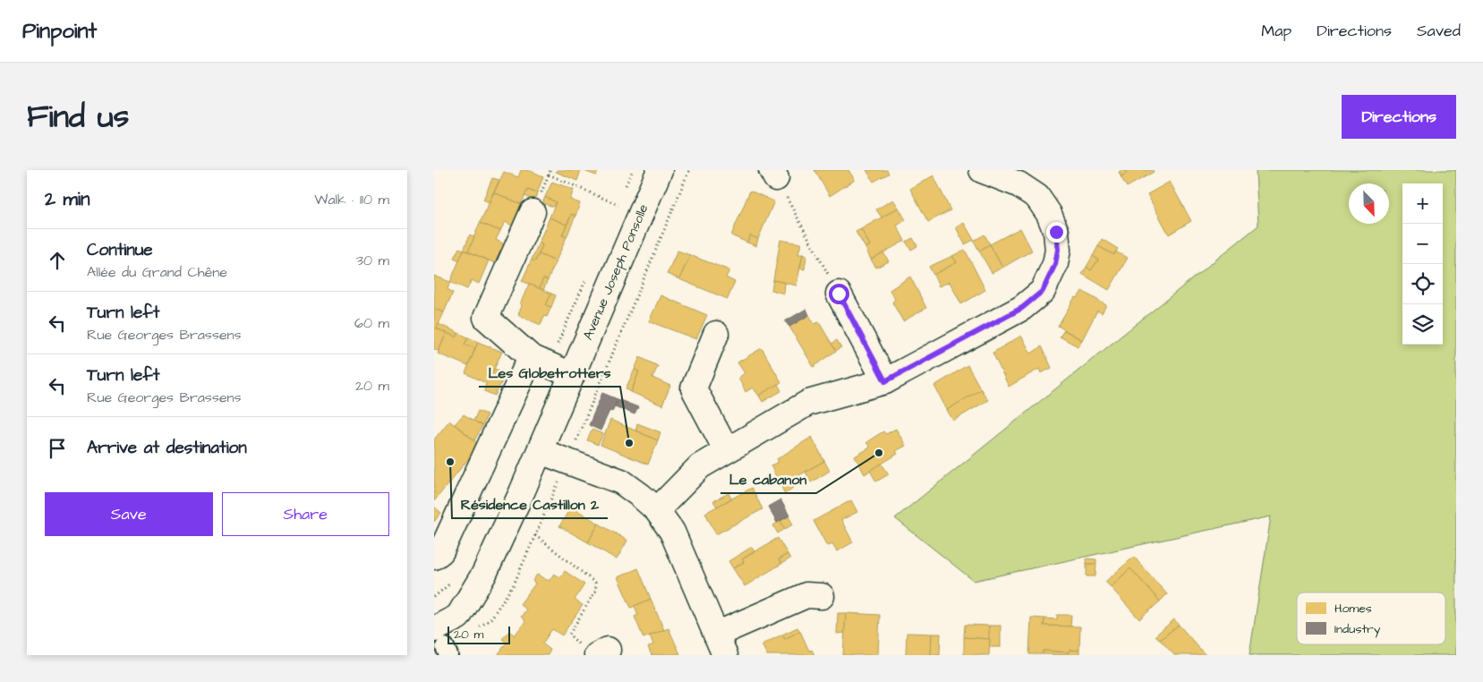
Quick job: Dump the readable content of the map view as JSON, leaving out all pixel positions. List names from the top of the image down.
{
  "streets": {
    "street": ["Avenue Joseph Ponsolle"]
  },
  "places": ["Les Globetrotters", "Le cabanon", "Résidence Castillon 2"],
  "legend": ["Homes", "Industry"],
  "scale_bar": "20 m",
  "north": "bottom right",
  "page": {
    "header": "Pinpoint",
    "nav": ["Map", "Directions", "Saved"],
    "title": "Find us",
    "buttons": [
      "Directions",
      ["Save", "Share"]
    ],
    "heading": ["2 min", "Walk · 110 m"],
    "map_buttons": ["+", "−"],
    "list": [
      ["Continue", "Allée du Grand Chêne", "30 m"],
      ["Turn left", "Rue Georges Brassens", "60 m"],
      ["Turn left", "Rue Georges Brassens", "20 m"],
      "Arrive at destination"
    ],
    "scale": "20 m"
  }
}
